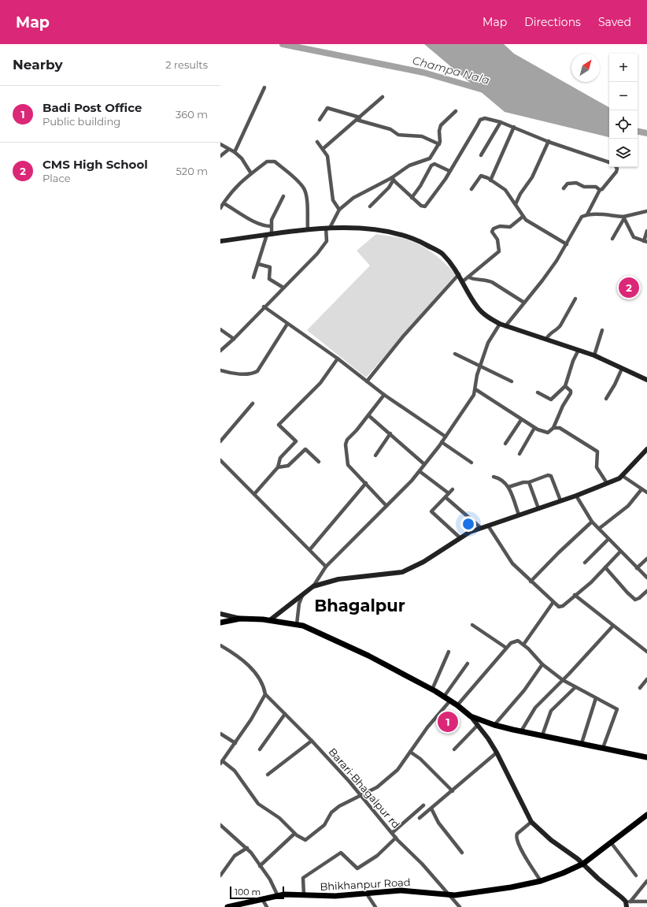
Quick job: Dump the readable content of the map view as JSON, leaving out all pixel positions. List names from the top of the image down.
{
  "streets": {
    "main road": ["Bhikhanpur Road"],
    "street": ["Barari-Bhagalpur rd"]
  },
  "crossings": [
    ["Barari-Bhagalpur rd", "Bhikhanpur Road"]
  ],
  "districts": ["Bhagalpur"],
  "water": ["Champa Nala"],
  "scale_bar": "100 m",
  "north": "top right",
  "page": {
    "header": "Map",
    "nav": ["Map", "Directions", "Saved"],
    "heading": ["Nearby", "2 results"],
    "map_buttons": ["+", "−"],
    "list": [
      {
        "mark": "1",
        "name": "Badi Post Office",
        "note": "Public building",
        "value": "360 m"
      },
      {
        "mark": "2",
        "name": "CMS High School",
        "note": "Place",
        "value": "520 m"
      }
    ],
    "pins": ["2", "1"],
    "scale": "100 m"
  }
}
